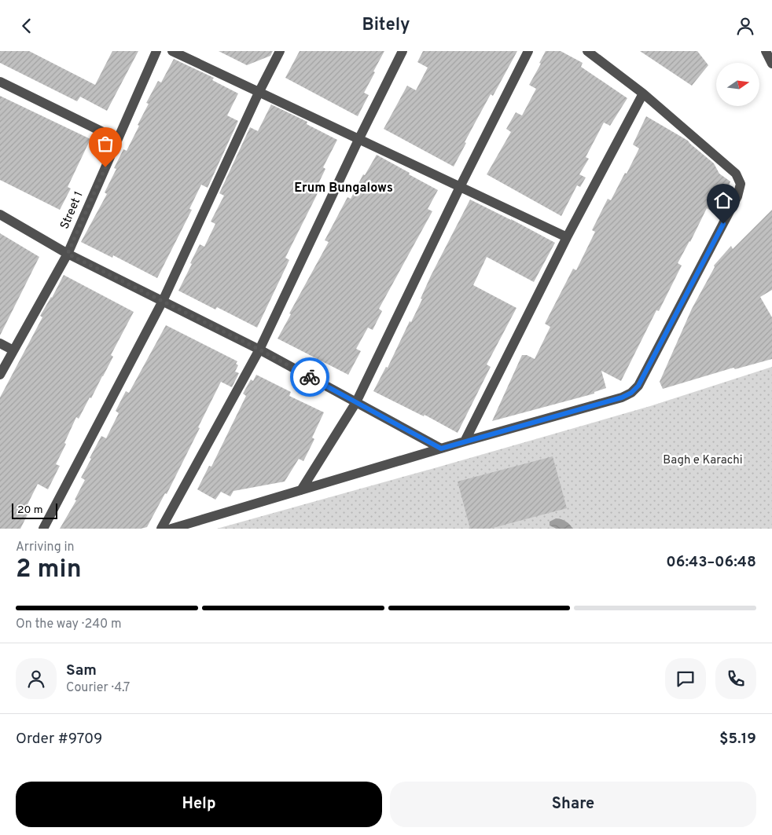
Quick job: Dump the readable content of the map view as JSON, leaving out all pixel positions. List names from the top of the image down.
{
  "streets": {
    "street": ["Street 1"]
  },
  "districts": ["Erum Bungalows"],
  "parks": ["Bagh e Karachi"],
  "scale_bar": "20 m",
  "north": "right",
  "page": {
    "header": "Bitely",
    "scale": "20 m",
    "heading": ["2 min", "Arriving in", "06:43–06:48"],
    "panel": [
      "Sam",
      "Courier · 4.7",
      "Order #9709",
      "$5.19"
    ],
    "bar": "On the way · 240 m",
    "buttons": ["Help", "Share"]
  }
}
